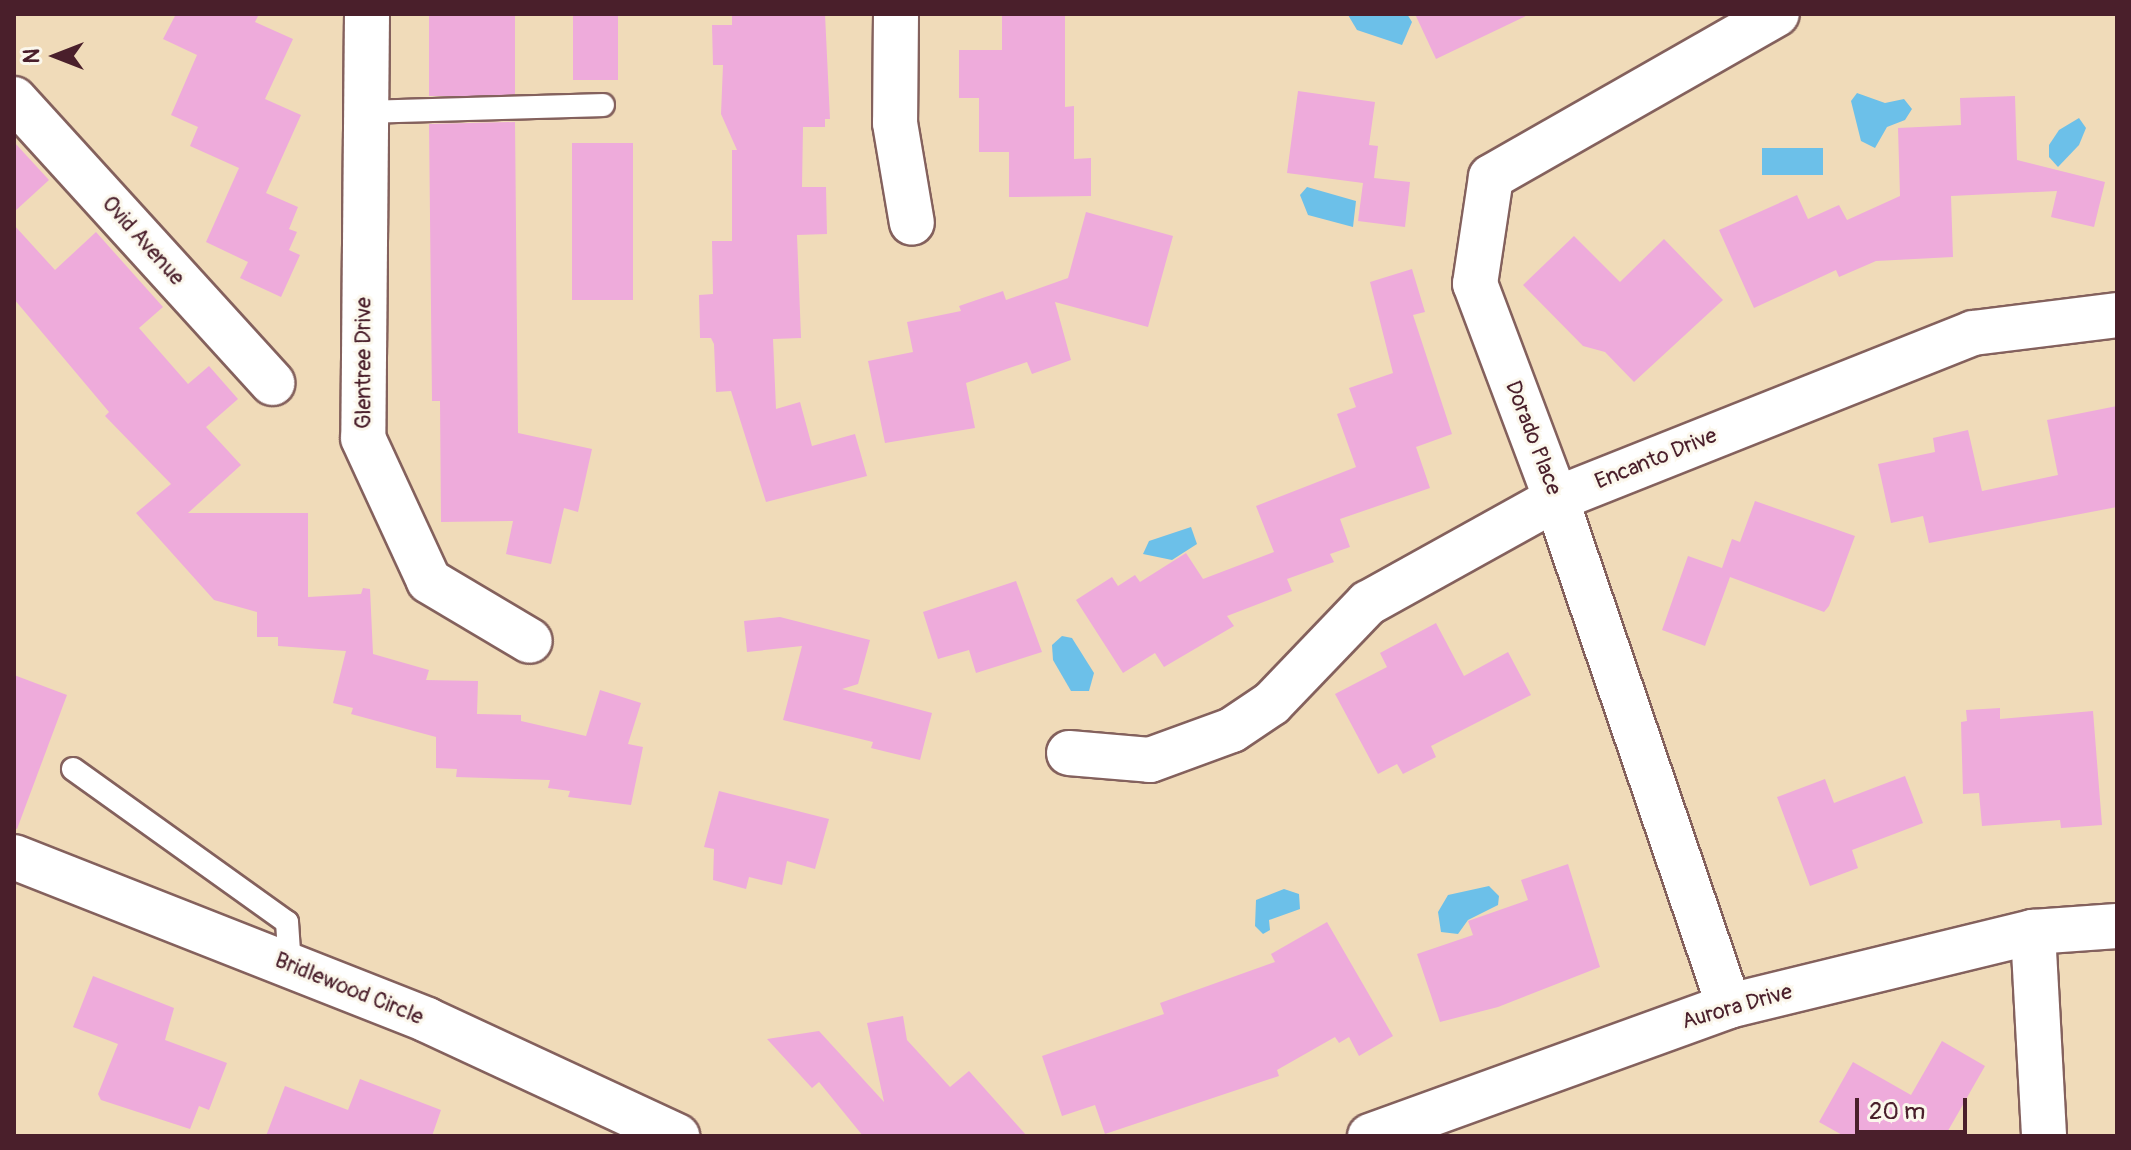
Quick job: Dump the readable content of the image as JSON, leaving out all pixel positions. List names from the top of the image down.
{
  "streets": {
    "street": [
      "Ovid Avenue",
      "Glentree Drive",
      "Dorado Place",
      "Encanto Drive",
      "Bridlewood Circle",
      "Aurora Drive"
    ]
  },
  "crossings": [
    ["Dorado Place", "Encanto Drive"],
    ["Dorado Place", "Aurora Drive"]
  ],
  "scale_bar": "20 m",
  "north": "left"
}
